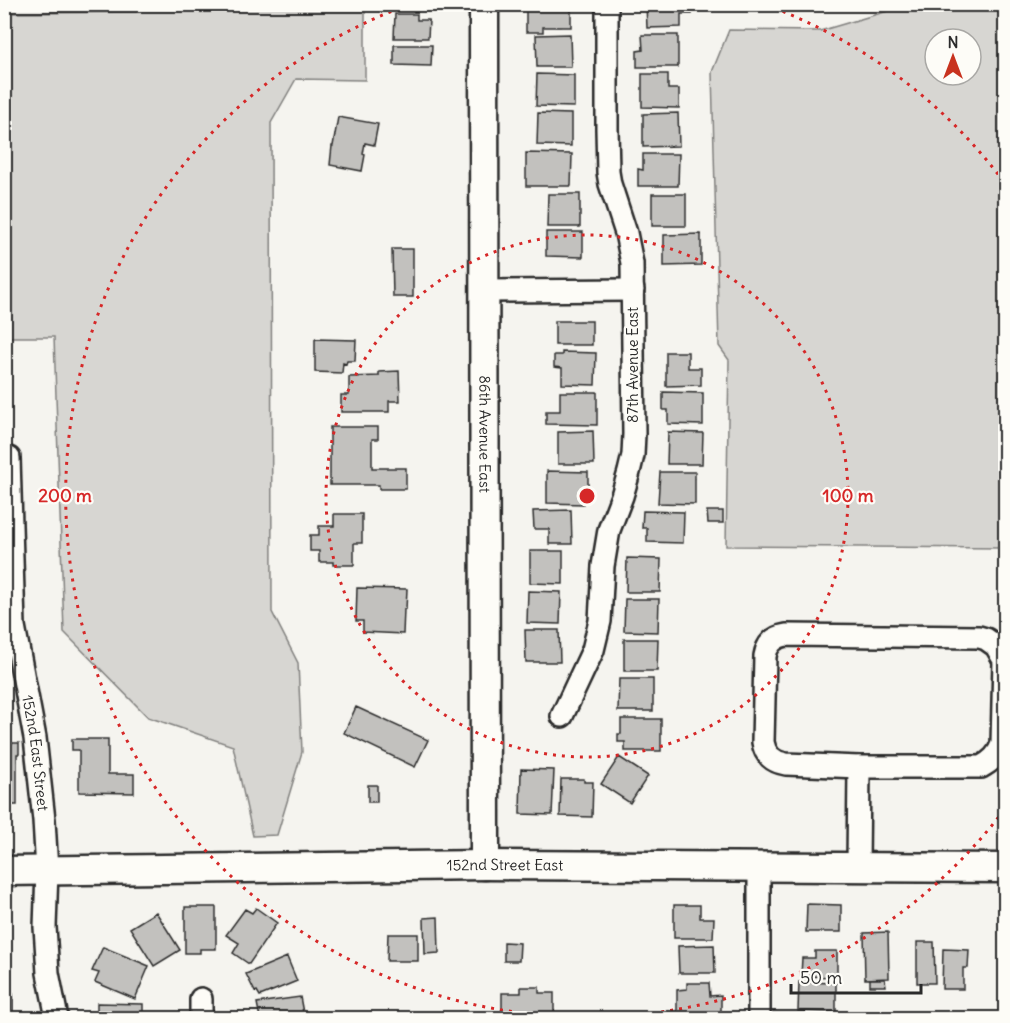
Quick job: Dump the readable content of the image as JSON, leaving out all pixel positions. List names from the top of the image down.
{
  "streets": {
    "street": [
      "87th Avenue East",
      "86th Avenue East",
      "152nd East Street",
      "152nd Street East"
    ]
  },
  "crossings": [
    ["86th Avenue East", "152nd Street East"],
    ["152nd East Street", "152nd Street East"]
  ],
  "scale_bar": "50 m",
  "north": "top",
  "rings": ["100 m", "200 m"]
}
